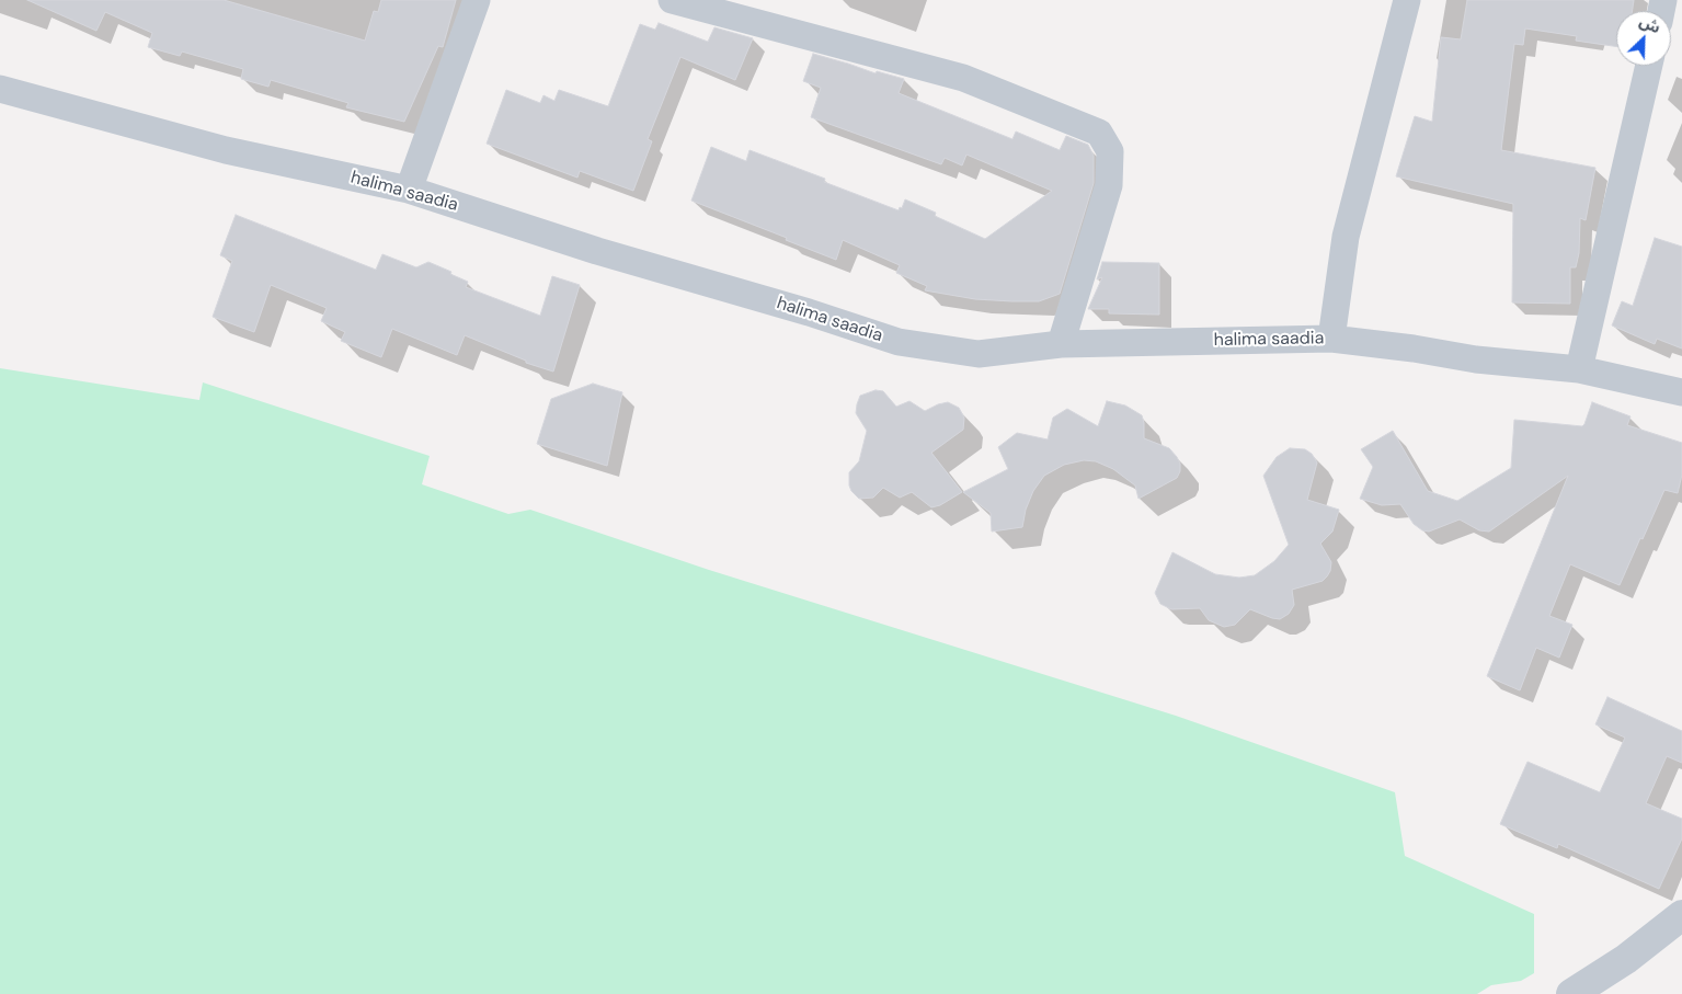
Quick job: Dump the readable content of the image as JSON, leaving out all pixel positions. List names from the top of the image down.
{
  "streets": {
    "street": ["halima saadia"]
  },
  "north": "top right"
}
